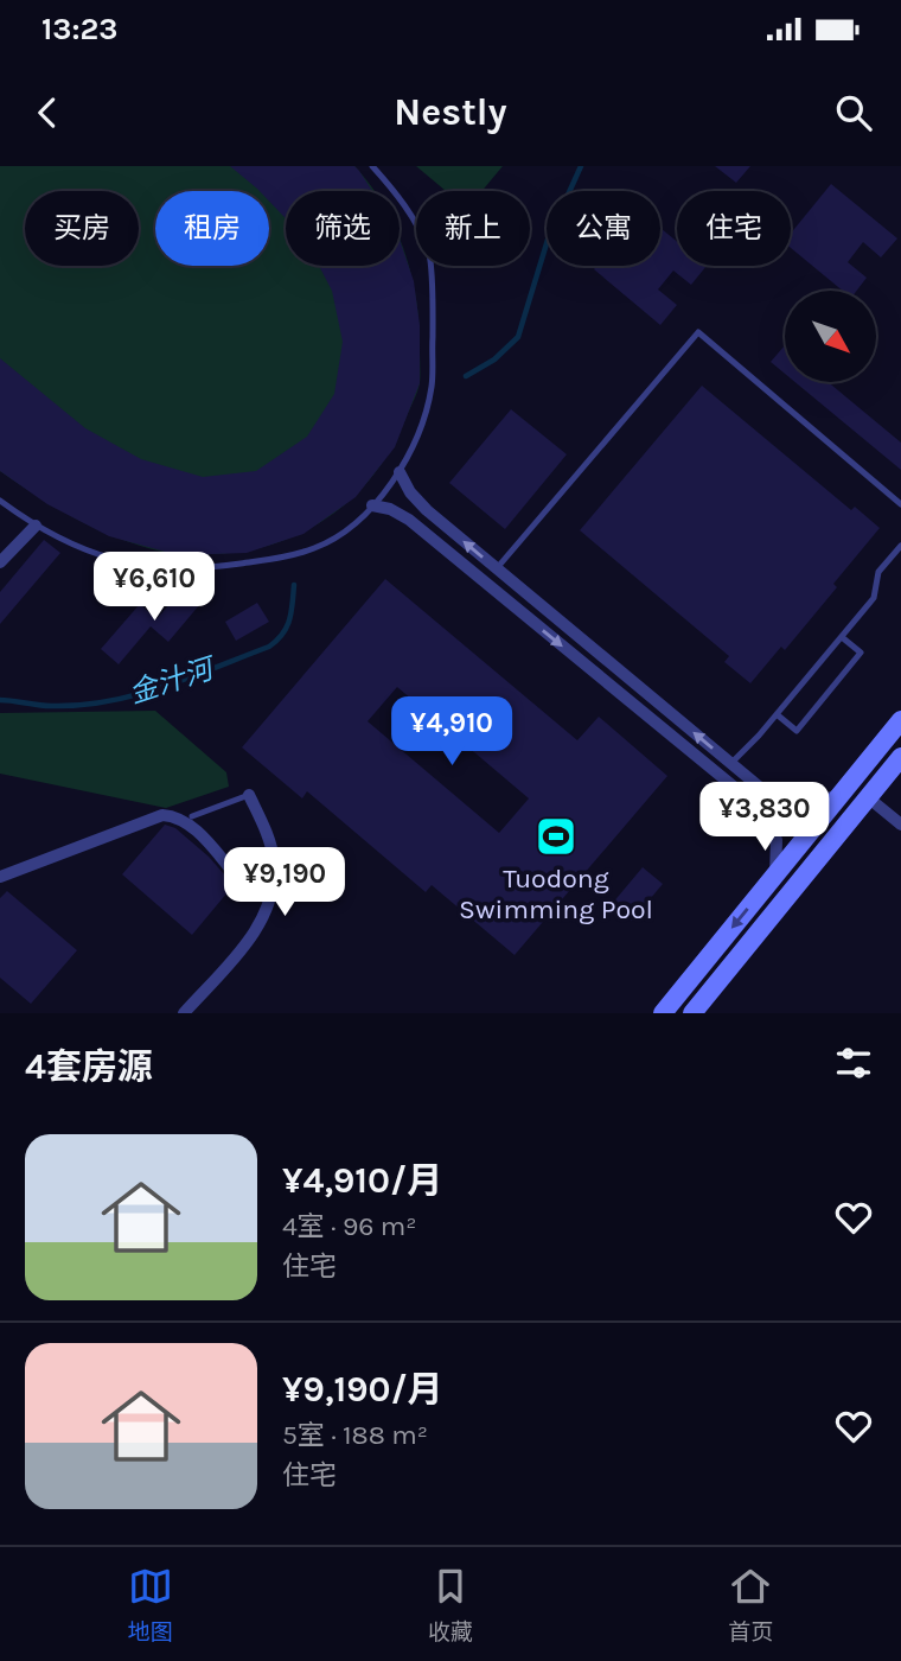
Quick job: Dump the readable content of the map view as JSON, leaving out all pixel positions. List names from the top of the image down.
{
  "water": ["金汁河"],
  "places": {
    "sports": ["Tuodong Swimming Pool"]
  },
  "north": "bottom right",
  "page": {
    "status": "13:23",
    "header": "Nestly",
    "chip": [
      "买房",
      "租房",
      "筛选",
      "新上",
      "公寓",
      "住宅"
    ],
    "price": [
      "¥6,610",
      "¥4,910",
      "¥3,830",
      "¥9,190"
    ],
    "heading": "4套房源",
    "list": [
      {
        "name": "¥4,910/月",
        "note": "4室 · 96 m² · 住宅"
      },
      {
        "name": "¥9,190/月",
        "note": "5室 · 188 m² · 住宅"
      }
    ],
    "tabs": ["地图", "收藏", "首页"]
  }
}
